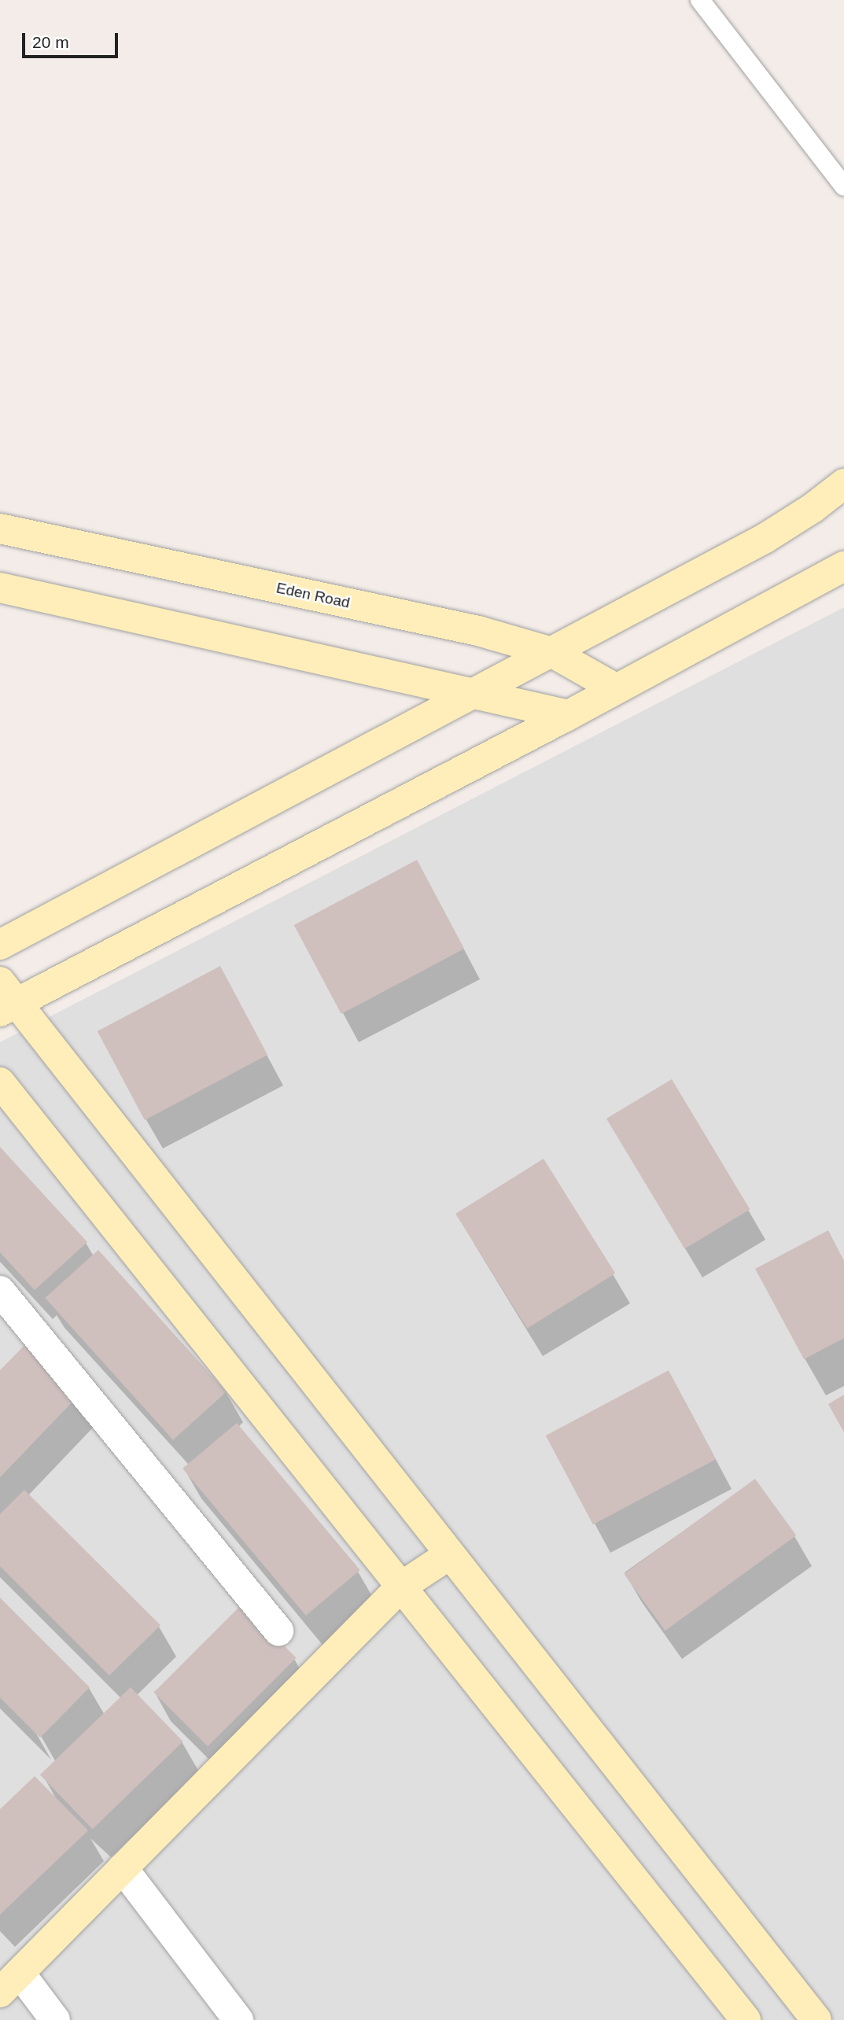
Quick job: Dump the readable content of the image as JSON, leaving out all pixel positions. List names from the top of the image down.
{
  "streets": {
    "street": ["Eden Road"]
  },
  "scale_bar": "20 m"
}
